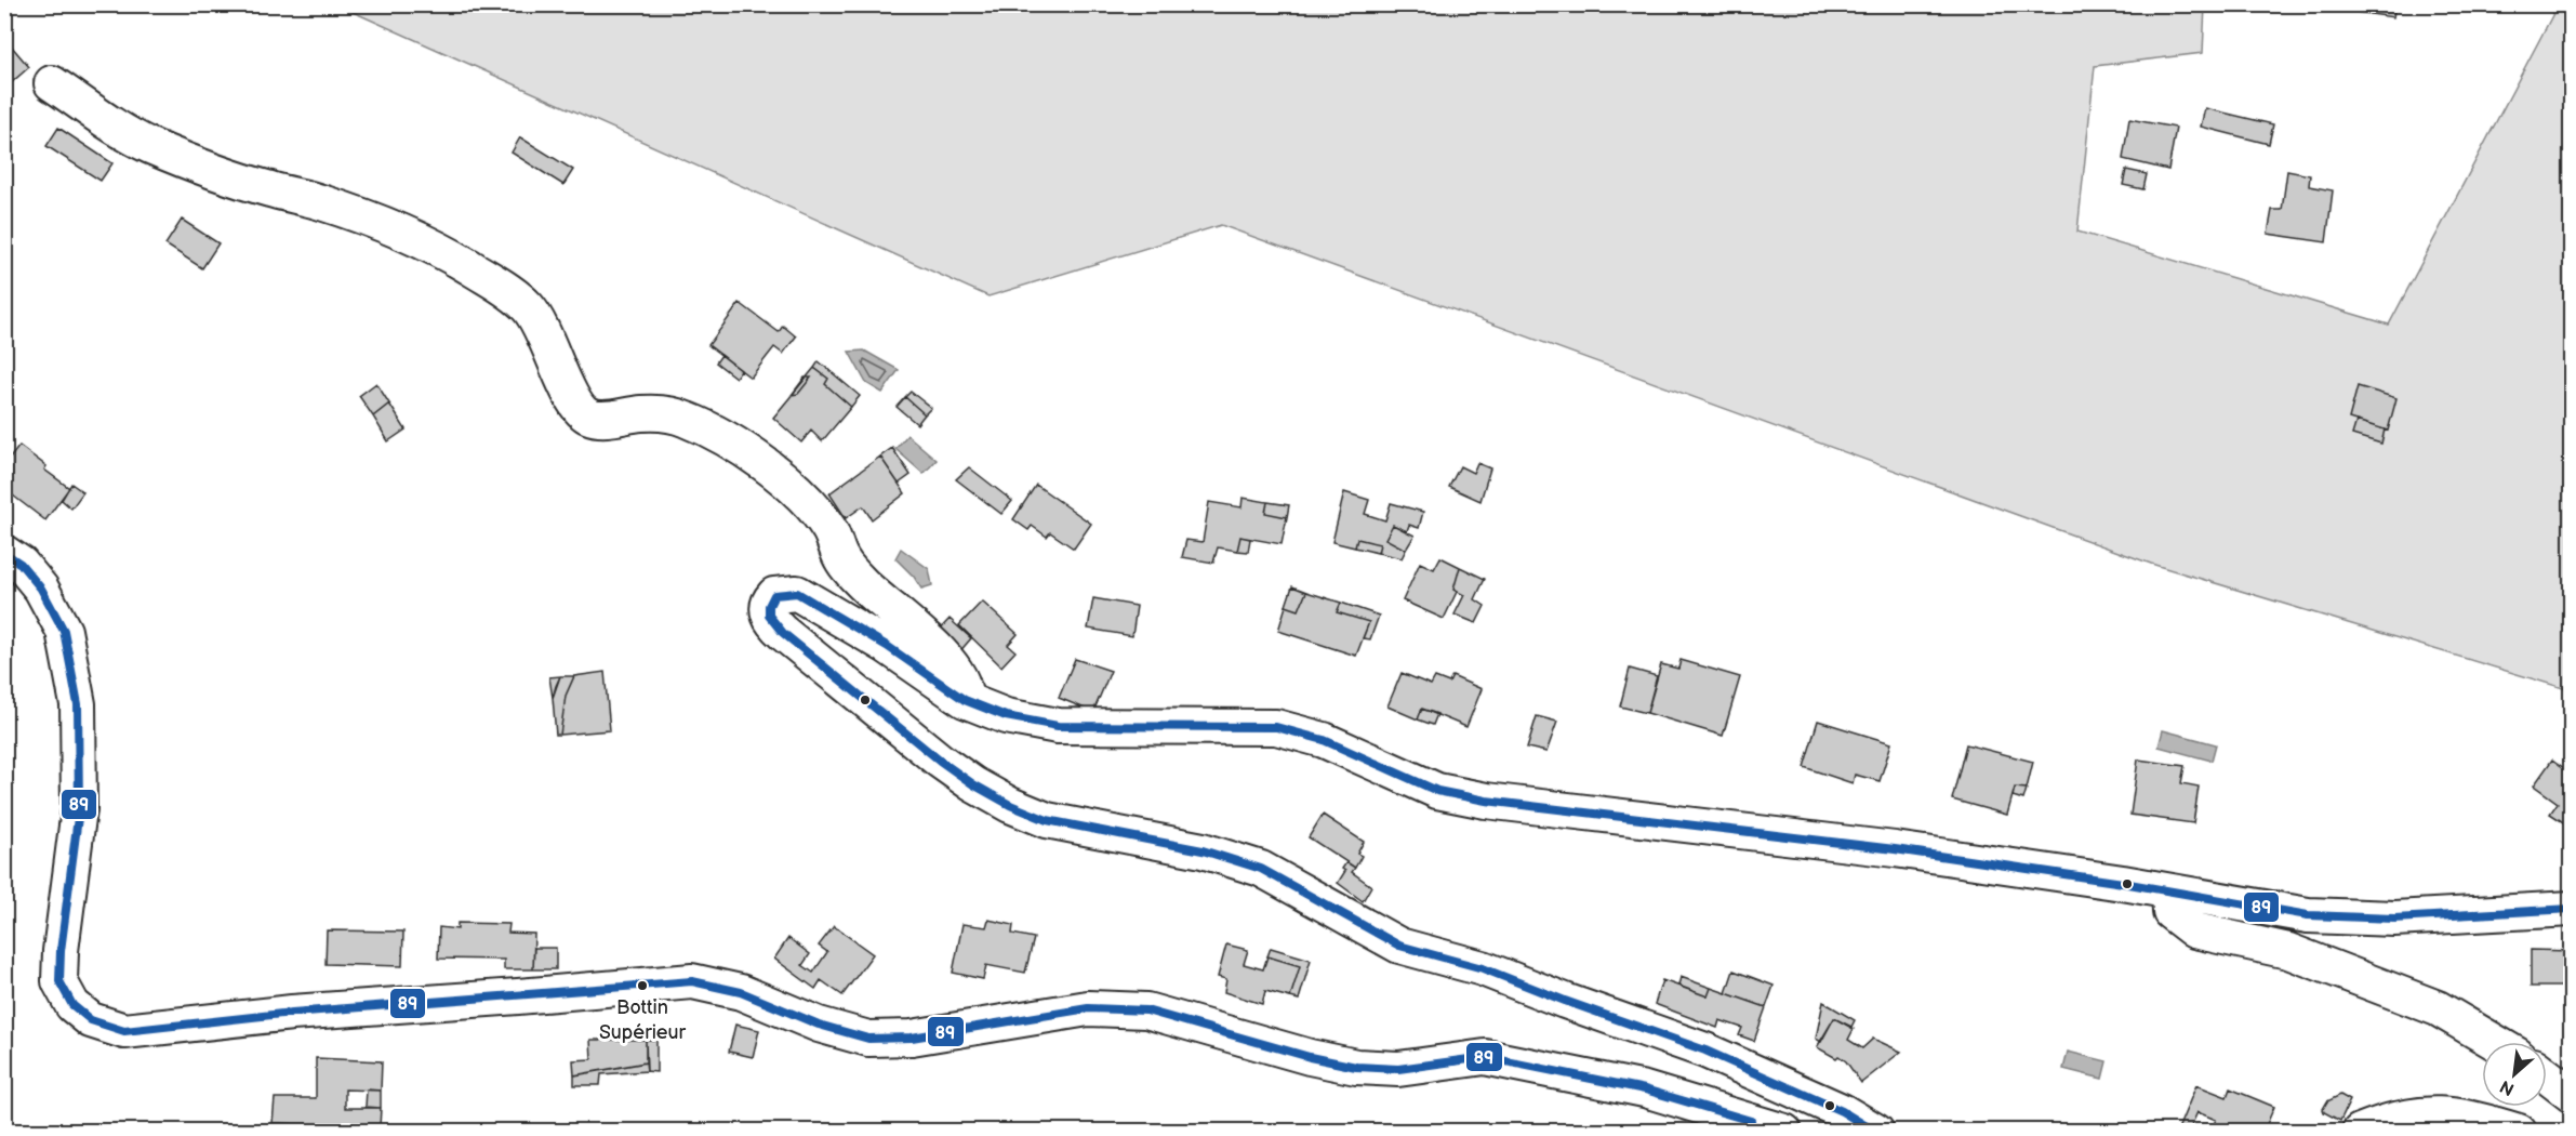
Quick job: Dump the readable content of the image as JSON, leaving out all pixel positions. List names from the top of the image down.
{
  "places": ["Bottin Supérieur"],
  "lines": ["transit line 89"],
  "north": "bottom left"
}
